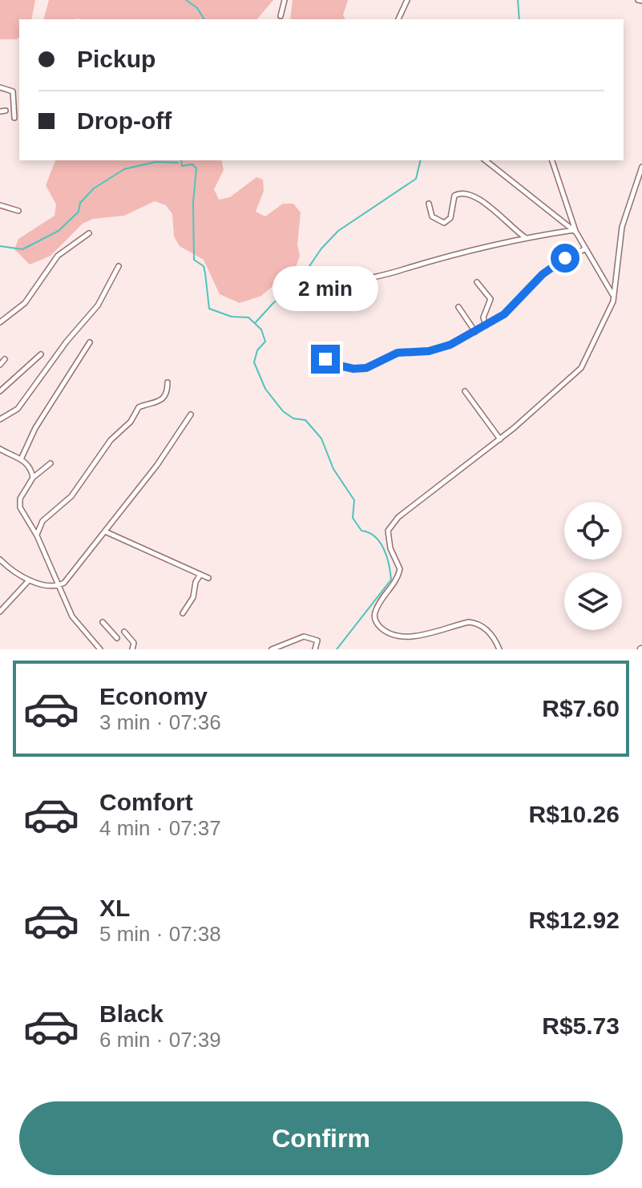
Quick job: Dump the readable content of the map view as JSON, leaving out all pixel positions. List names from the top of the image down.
{
  "page": {
    "banner": ["Pickup", "Drop-off"],
    "bubble": "2 min",
    "list": [
      {
        "name": "Economy",
        "note": "3 min · 07:36",
        "value": "R$7.60"
      },
      {
        "name": "Comfort",
        "note": "4 min · 07:37",
        "value": "R$10.26"
      },
      {
        "name": "XL",
        "note": "5 min · 07:38",
        "value": "R$12.92"
      },
      {
        "name": "Black",
        "note": "6 min · 07:39",
        "value": "R$5.73"
      }
    ],
    "buttons": "Confirm"
  }
}
